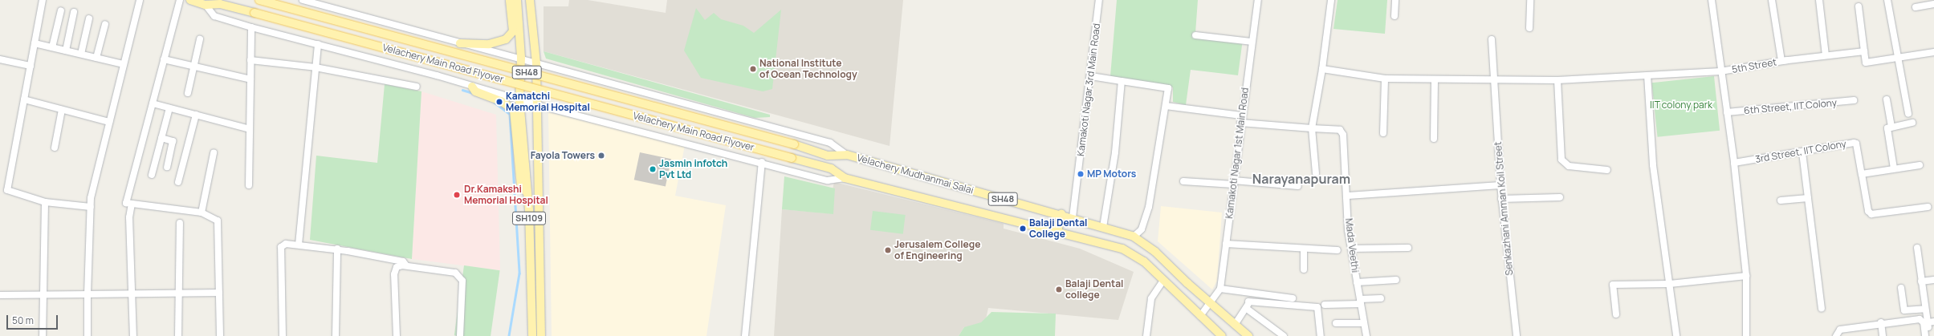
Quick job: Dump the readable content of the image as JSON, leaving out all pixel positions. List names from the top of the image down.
{
  "streets": {
    "main road": [
      "Velachery Main Road Flyover",
      "SH48",
      "Velachery Mudhanmai Salai",
      "SH109"
    ],
    "street": [
      "5th Street",
      "Kamakoti Nagar 3rd Main Road",
      "6th Street, IIT Colony",
      "3rd Street, IIT Colony",
      "Kamakoti Nagar 1st Main Road",
      "Senkazhani Amman Koil Street",
      "Mada Veethi"
    ]
  },
  "crossings": [
    ["Velachery Main Road Flyover", "SH48"],
    ["Velachery Main Road Flyover", "Velachery Mudhanmai Salai"],
    ["5th Street", "Senkazhani Amman Koil Street"],
    ["Kamakoti Nagar 3rd Main Road", "Velachery Mudhanmai Salai"],
    ["Kamakoti Nagar 1st Main Road", "Velachery Mudhanmai Salai"]
  ],
  "districts": ["Narayanapuram"],
  "parks": ["IIT colony park"],
  "places": [
    "National Institute of Ocean Technology",
    "Kamatchi Memorial Hospital",
    "Fayola Towers",
    "Jasmin infotch Pvt Ltd",
    "MP Motors",
    "Dr.Kamakshi Memorial Hospital",
    "Balaji Dental College",
    "Jerusalem College of Engineering",
    "Balaji Dental college"
  ],
  "scale_bar": "50 m"
}
